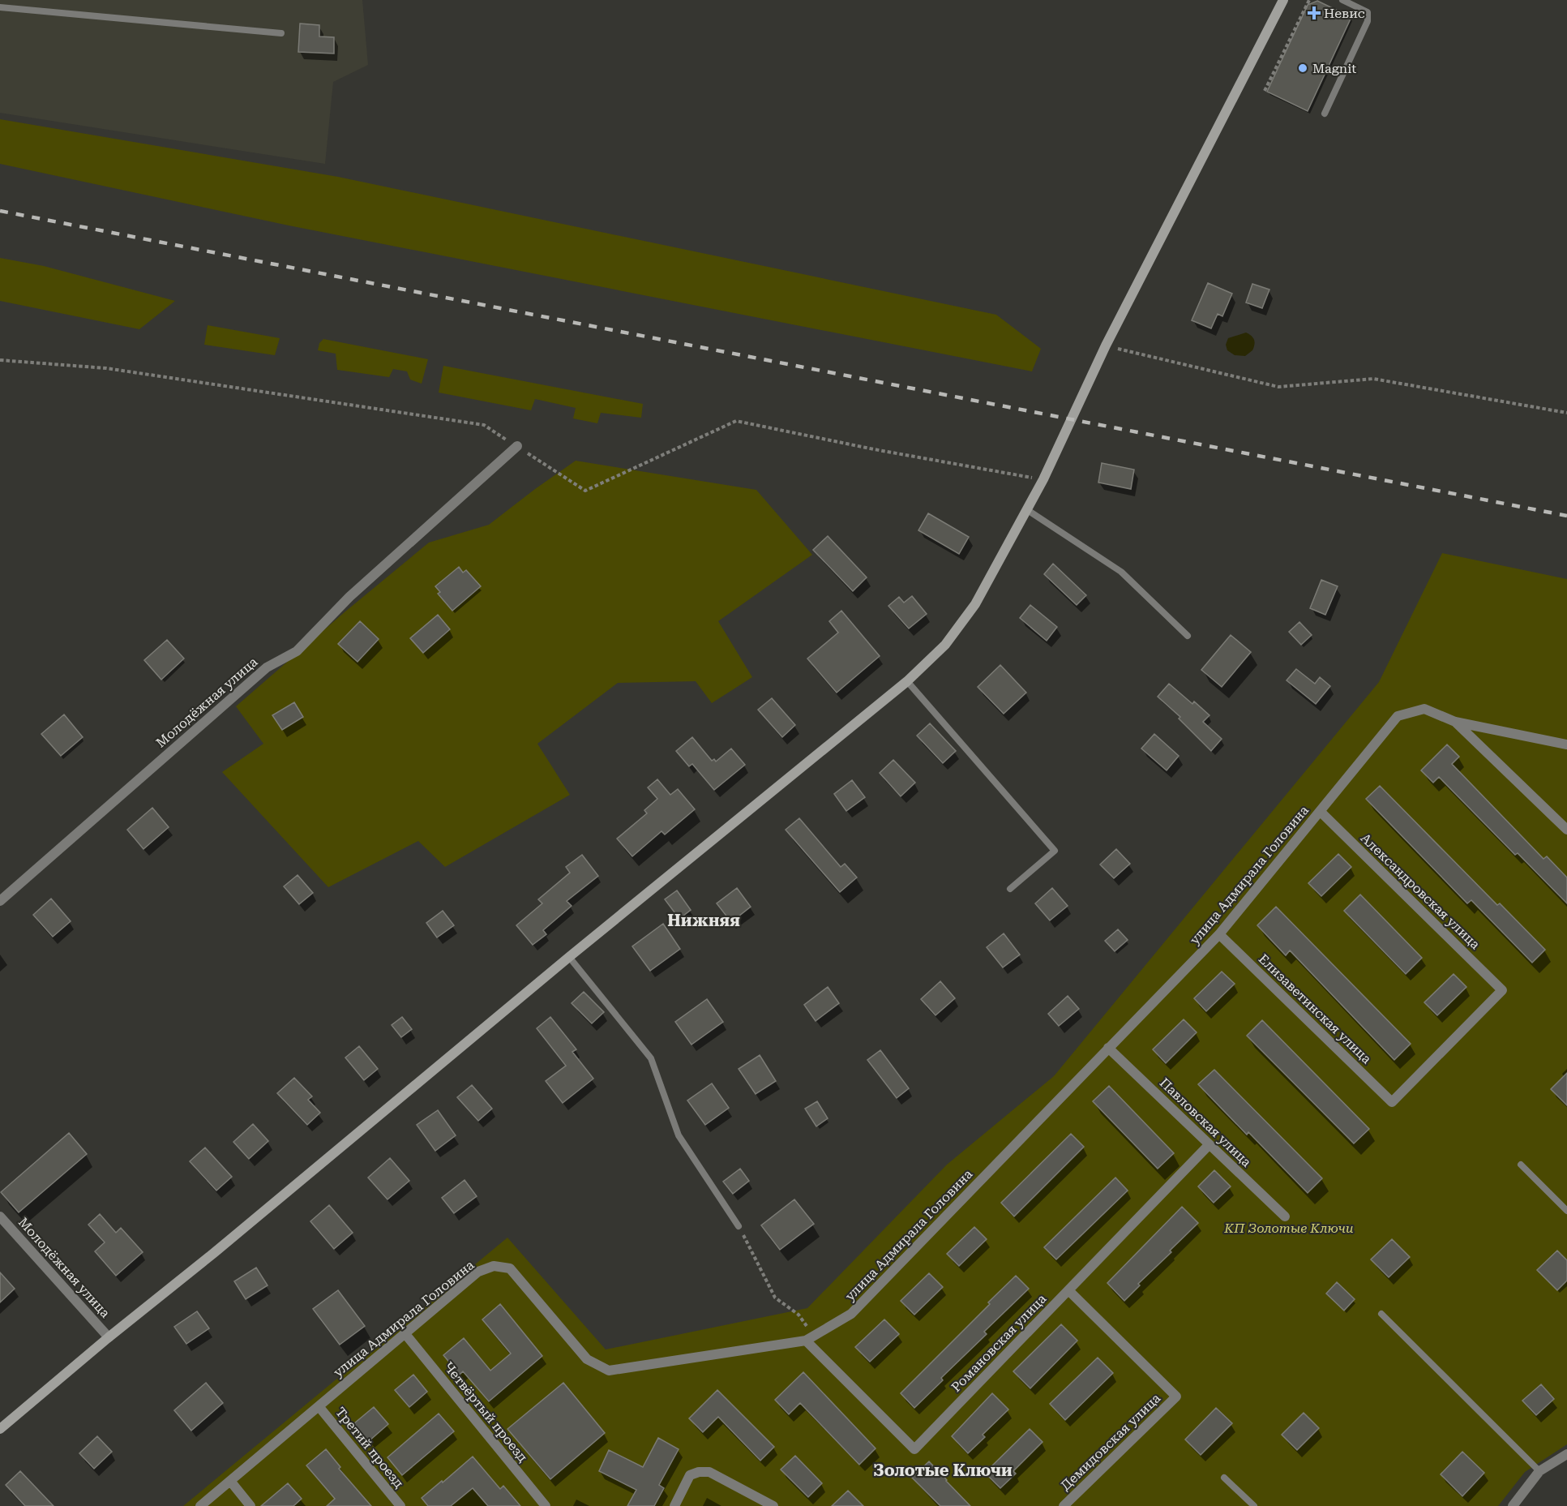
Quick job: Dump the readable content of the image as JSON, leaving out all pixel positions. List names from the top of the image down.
{
  "streets": {
    "street": [
      "Молодёжная улица",
      "улица Адмирала Головина",
      "Александровская улица",
      "Елизаветинская улица",
      "Павловская улица",
      "Романовская улица",
      "Четвёртый проезд",
      "Демидовская улица",
      "Третий проезд"
    ]
  },
  "crossings": [
    ["улица Адмирала Головина", "Александровская улица"],
    ["улица Адмирала Головина", "Елизаветинская улица"],
    ["улица Адмирала Головина", "Павловская улица"],
    ["улица Адмирала Головина", "Романовская улица"],
    ["улица Адмирала Головина", "Четвёртый проезд"],
    ["улица Адмирала Головина", "Третий проезд"],
    ["Александровская улица", "Елизаветинская улица"],
    ["Павловская улица", "Романовская улица"],
    ["Романовская улица", "Демидовская улица"]
  ],
  "districts": ["Нижняя", "Золотые Ключи"],
  "parks": ["КП Золотые Ключи"],
  "places": {
    "health": ["Невис"],
    "other": ["Magnit"]
  }
}
